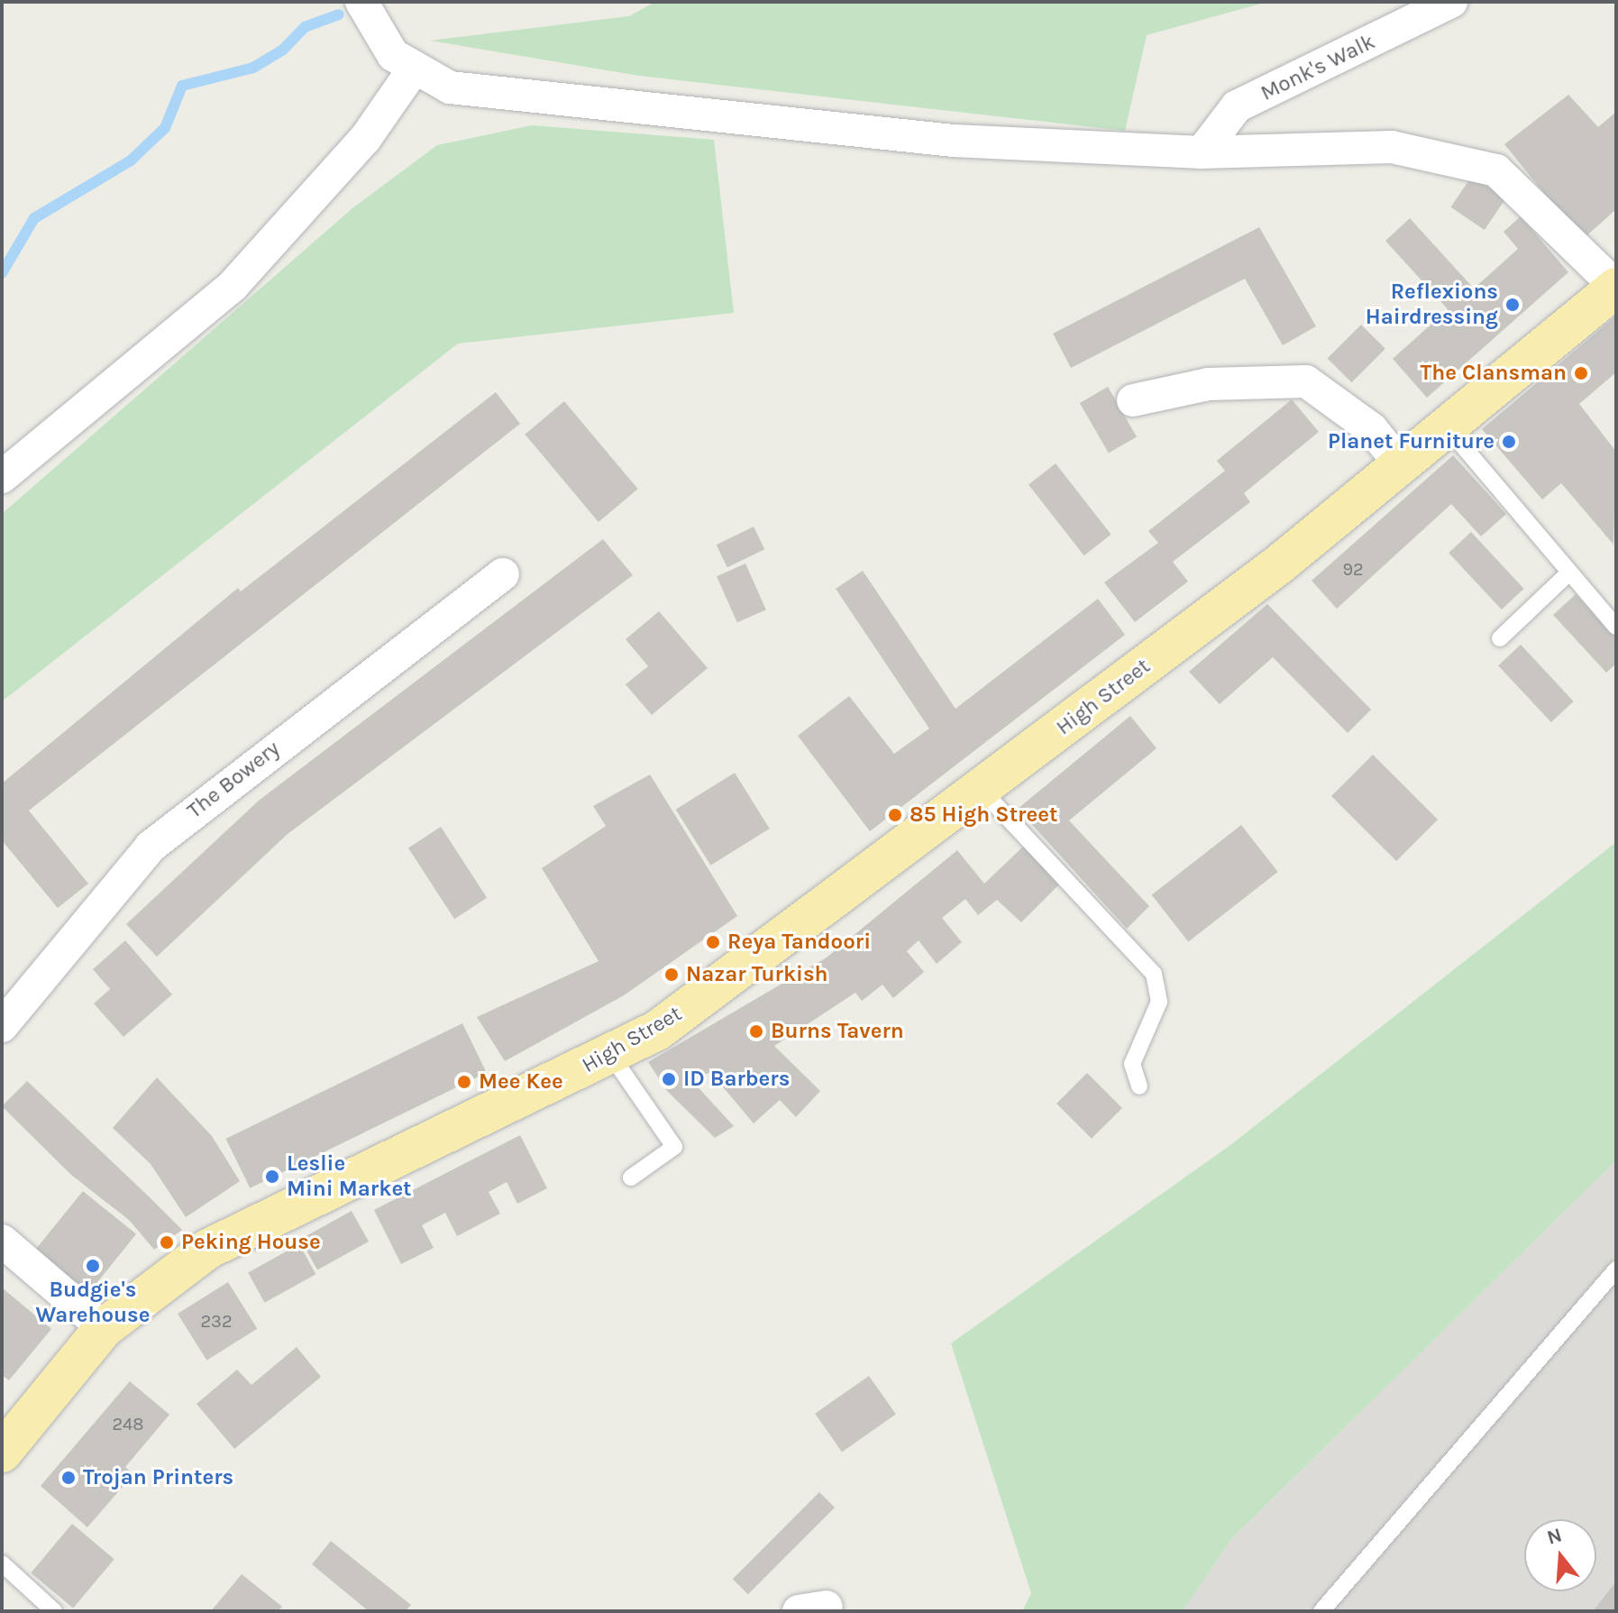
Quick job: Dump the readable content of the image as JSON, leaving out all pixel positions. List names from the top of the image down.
{
  "streets": {
    "main road": ["High Street"],
    "street": ["Monk's Walk", "The Bowery"]
  },
  "places": [
    "Reflexions Hairdressing",
    "The Clansman",
    "Planet Furniture",
    "85 High Street",
    "Reya Tandoori",
    "Nazar Turkish",
    "Burns Tavern",
    "ID Barbers",
    "Mee Kee",
    "Leslie Mini Market",
    "Peking House",
    "Budgie's Warehouse",
    "Trojan Printers"
  ],
  "house_numbers": ["92", "232", "248"],
  "north": "top"
}
